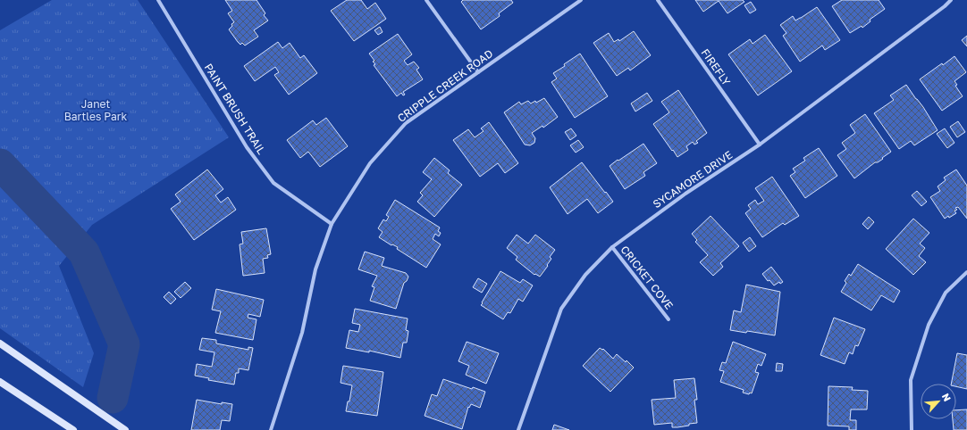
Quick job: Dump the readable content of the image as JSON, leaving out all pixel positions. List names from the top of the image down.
{
  "streets": {
    "street": [
      "FIREFLY",
      "CRIPPLE CREEK ROAD",
      "PAINT BRUSH TRAIL",
      "SYCAMORE DRIVE",
      "CRICKET COVE"
    ]
  },
  "crossings": [
    ["FIREFLY", "SYCAMORE DRIVE"],
    ["CRIPPLE CREEK ROAD", "PAINT BRUSH TRAIL"],
    ["SYCAMORE DRIVE", "CRICKET COVE"]
  ],
  "parks": ["Janet Bartles Park"],
  "north": "top right"
}
